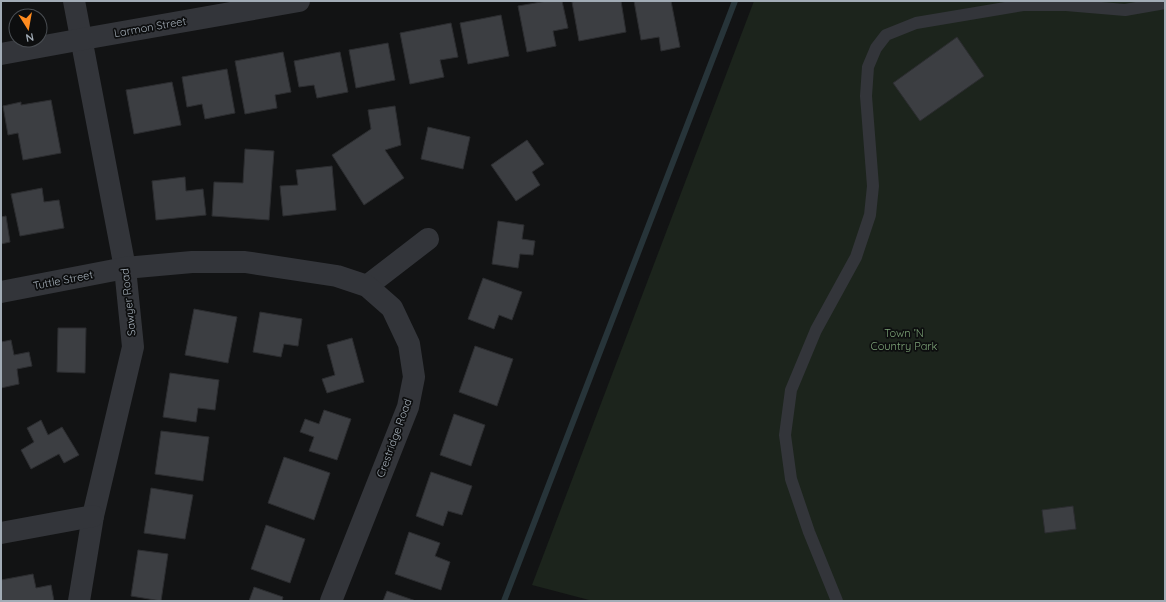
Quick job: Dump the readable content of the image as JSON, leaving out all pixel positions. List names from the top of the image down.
{
  "streets": {
    "street": [
      "Larmon Street",
      "Tuttle Street",
      "Sawyer Road",
      "Crestridge Road"
    ]
  },
  "crossings": [
    ["Larmon Street", "Sawyer Road"],
    ["Tuttle Street", "Sawyer Road"],
    ["Tuttle Street", "Crestridge Road"],
    ["Sawyer Road", "Crestridge Road"]
  ],
  "parks": ["Town ’N Country Park"],
  "north": "bottom"
}
